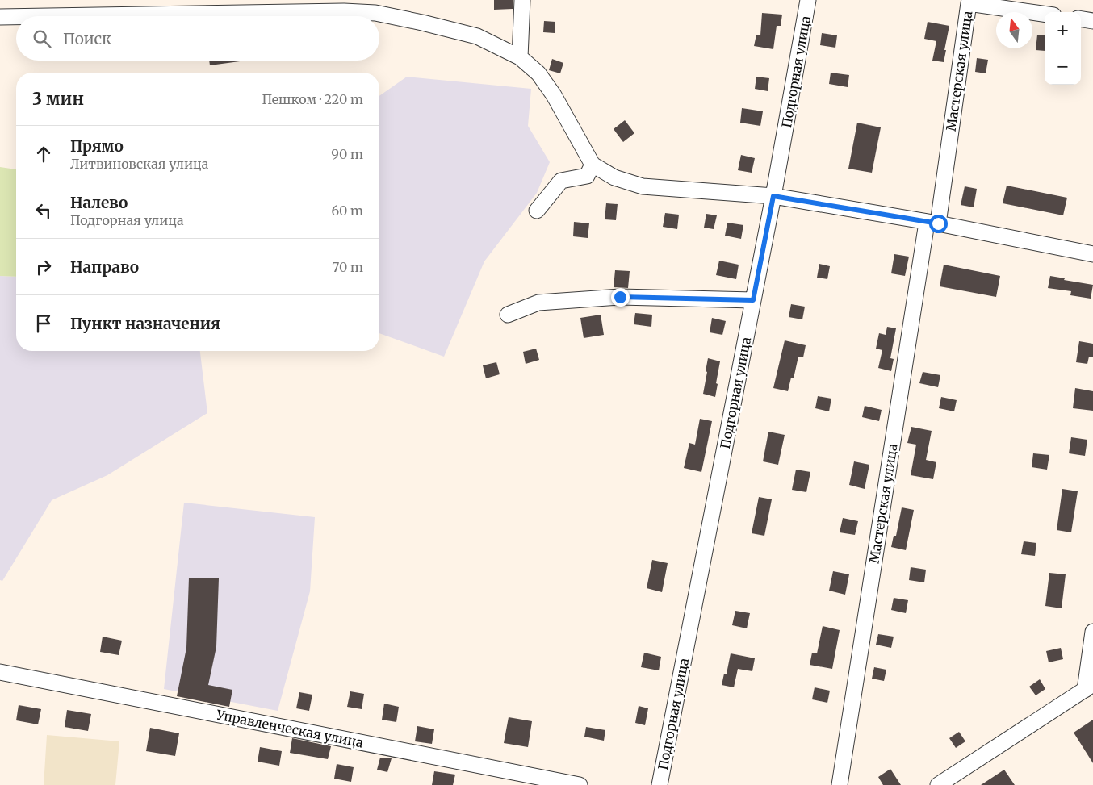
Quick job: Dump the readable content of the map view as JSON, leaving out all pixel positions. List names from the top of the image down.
{
  "streets": {
    "street": ["Мастерская улица", "Подгорная улица", "Управленческая улица"]
  },
  "north": "top",
  "page": {
    "map_buttons": ["+", "−"],
    "search": "Поиск",
    "heading": ["3 мин", "Пешком · 220 m"],
    "list": [
      ["Прямо", "Литвиновская улица", "90 m"],
      ["Налево", "Подгорная улица", "60 m"],
      ["Направо", "70 m"],
      "Пункт назначения"
    ]
  }
}
